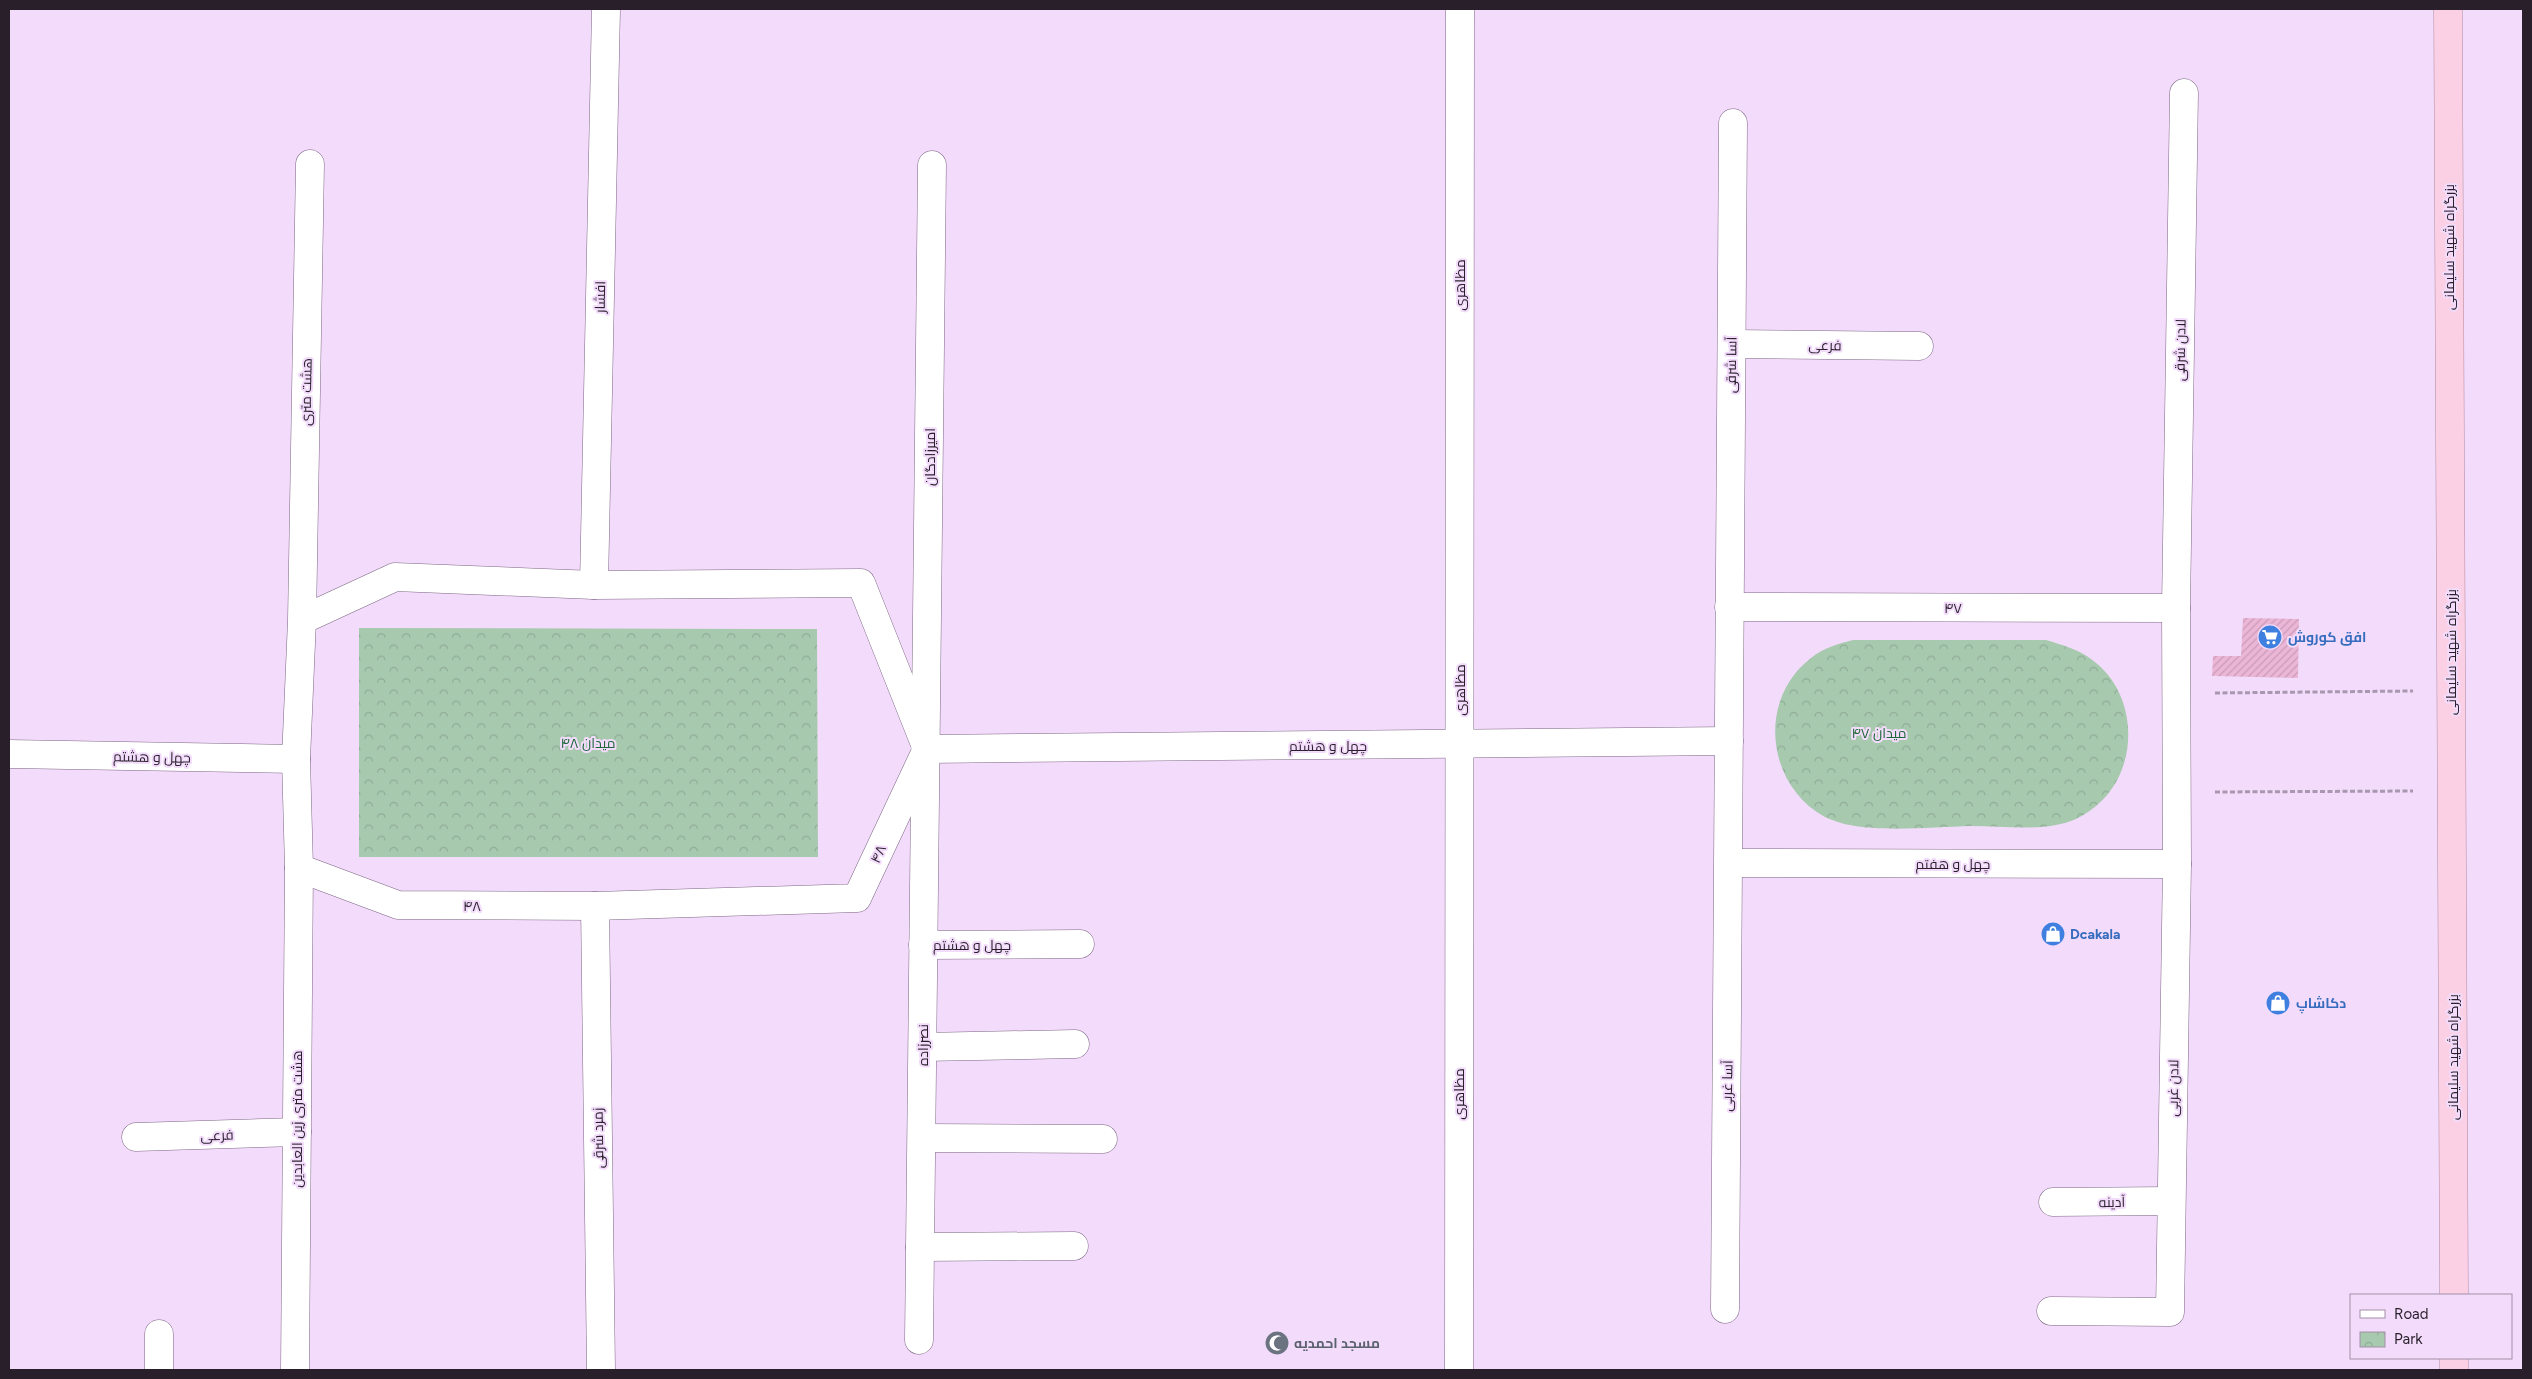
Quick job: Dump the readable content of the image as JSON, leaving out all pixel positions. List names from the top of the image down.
{
  "streets": {
    "highway": ["بزرگراه شهید سلیمانی"],
    "street": [
      "مظاهری",
      "افشار",
      "فرعی",
      "لادن شرقی",
      "آسا شرقی",
      "هشت متری",
      "امیرزادگان",
      "۴۷",
      "چهل و هشتم",
      "۴۸",
      "چهل و هفتم",
      "نصرزاده",
      "آسا غربی",
      "لادن غربی",
      "هشت متری زین العابدین",
      "زمرد شرقی",
      "آدینه"
    ]
  },
  "crossings": [
    ["مظاهری", "چهل و هشتم"],
    ["فرعی", "آسا شرقی"],
    ["فرعی", "هشت متری زین العابدین"],
    ["لادن شرقی", "۴۷"],
    ["لادن شرقی", "لادن غربی"],
    ["آسا شرقی", "۴۷"],
    ["آسا شرقی", "چهل و هشتم"],
    ["آسا شرقی", "آسا غربی"],
    ["امیرزادگان", "چهل و هشتم"],
    ["امیرزادگان", "۴۸"],
    ["امیرزادگان", "نصرزاده"],
    ["چهل و هشتم", "۴۸"],
    ["چهل و هشتم", "نصرزاده"],
    ["چهل و هشتم", "آسا غربی"],
    ["۴۸", "نصرزاده"],
    ["۴۸", "هشت متری زین العابدین"],
    ["۴۸", "زمرد شرقی"],
    ["چهل و هفتم", "آسا غربی"],
    ["چهل و هفتم", "لادن غربی"],
    ["لادن غربی", "آدینه"]
  ],
  "parks": ["میدان ۴۷", "میدان ۴۸"],
  "places": {
    "supermarket": ["افق کوروش"],
    "shop": ["Dcakala", "دکاشاپ"],
    "mosque": ["مسجد احمدیه"]
  },
  "legend": ["Road", "Park"]
}
